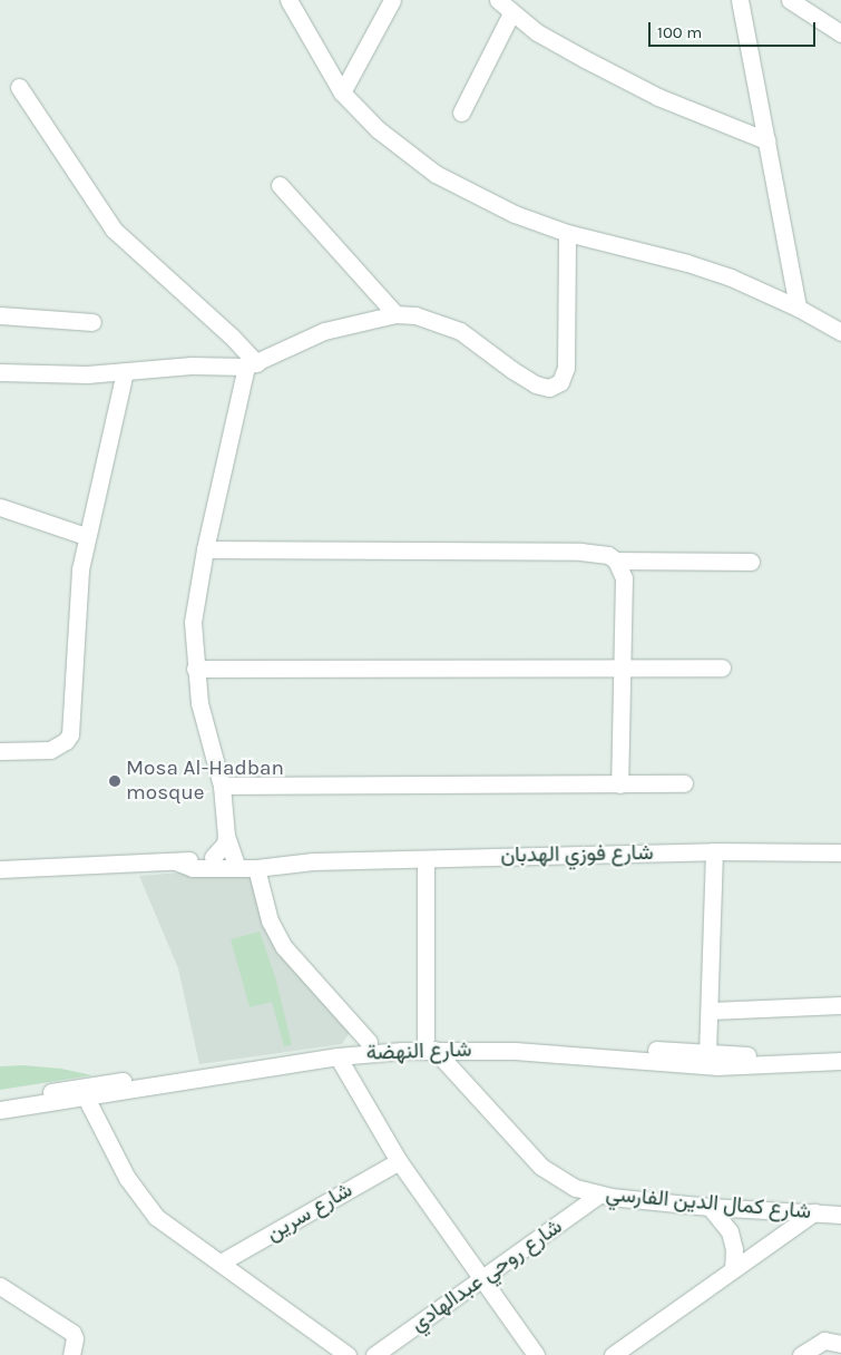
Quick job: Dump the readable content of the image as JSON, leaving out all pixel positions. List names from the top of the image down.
{
  "streets": {
    "street": [
      "شارع فوزي الهدبان",
      "شارع النهضة",
      "شارع كمال الدين الفارسي",
      "شارع سرين",
      "شارع روحي عبدالهادي"
    ]
  },
  "crossings": [
    ["شارع النهضة", "شارع كمال الدين الفارسي"],
    ["شارع كمال الدين الفارسي", "شارع روحي عبدالهادي"]
  ],
  "places": ["Mosa Al-Hadban mosque"],
  "scale_bar": "100 m"
}
